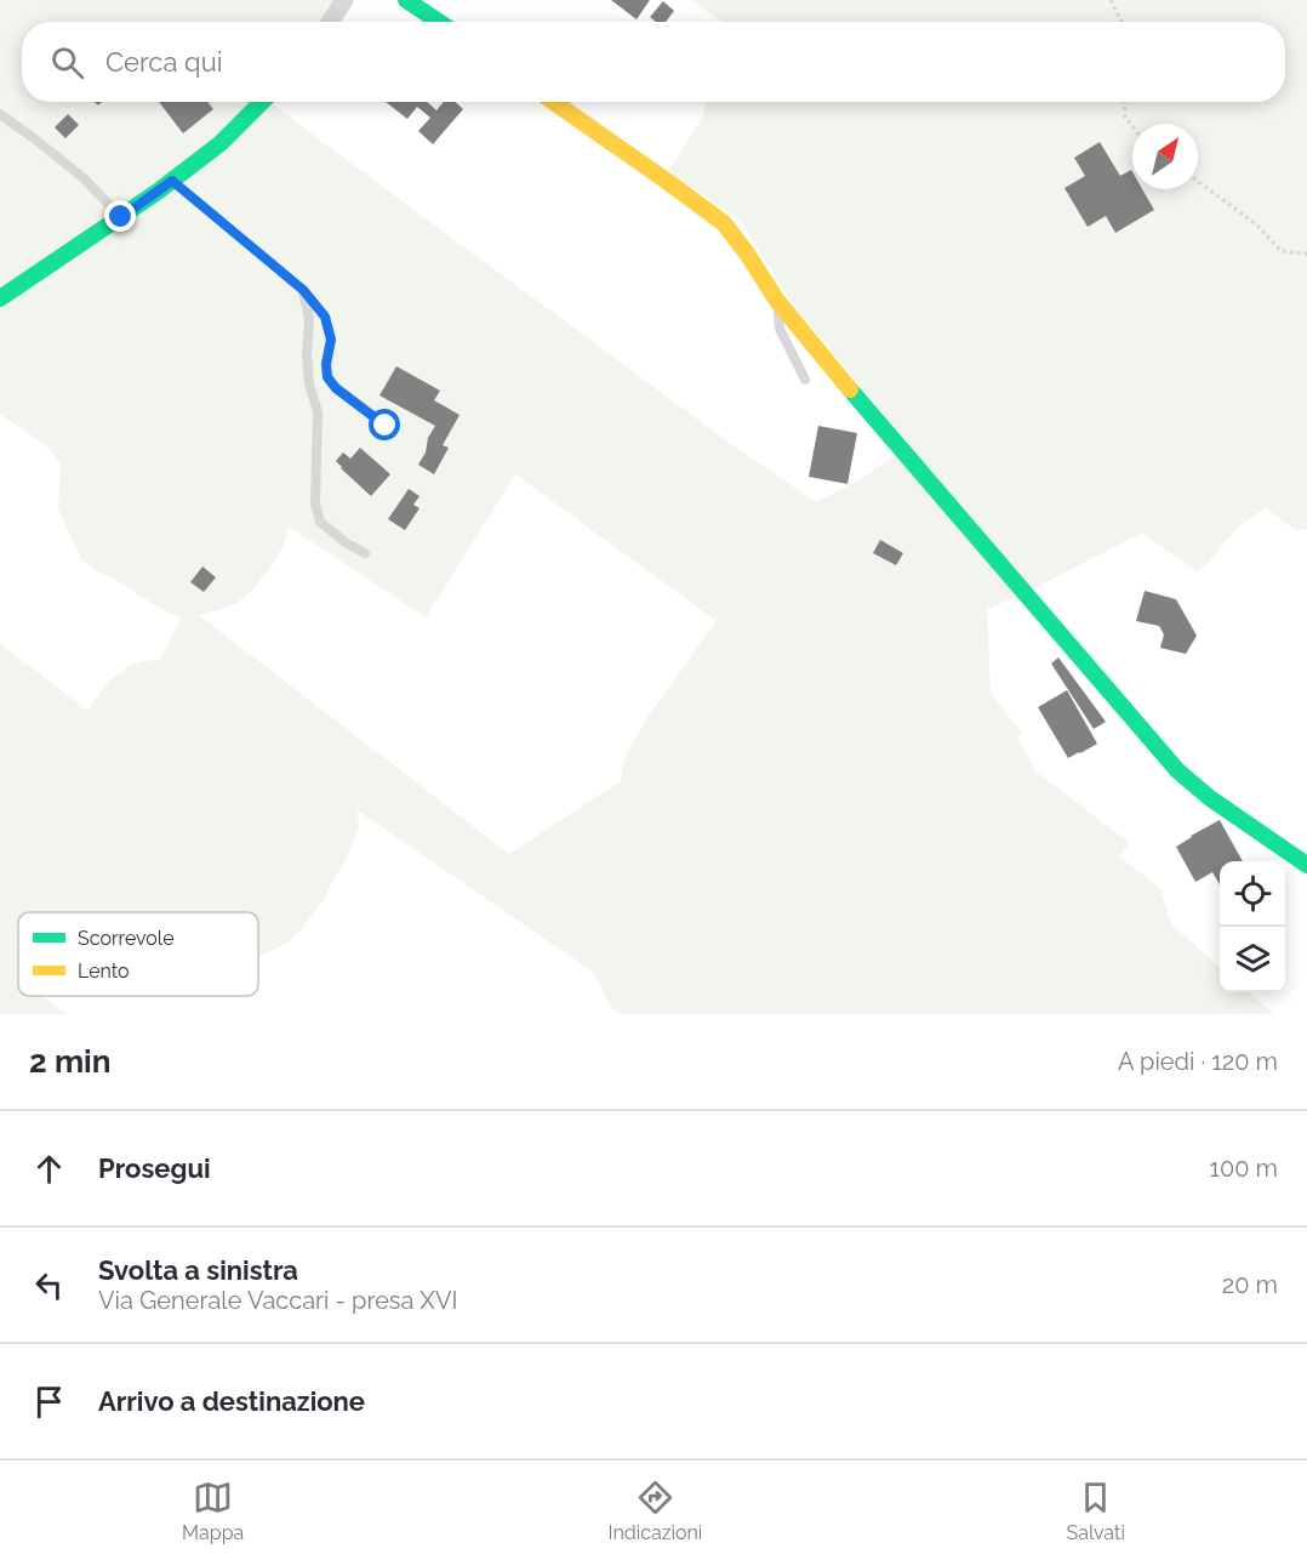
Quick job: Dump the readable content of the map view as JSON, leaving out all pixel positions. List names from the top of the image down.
{
  "legend": ["Scorrevole", "Lento"],
  "north": "top right",
  "page": {
    "search": "Cerca qui",
    "heading": ["2 min", "A piedi · 120 m"],
    "list": [
      ["Prosegui", "100 m"],
      ["Svolta a sinistra", "Via Generale Vaccari - presa XVI", "20 m"],
      "Arrivo a destinazione"
    ],
    "nav": ["Mappa", "Indicazioni", "Salvati"]
  }
}
